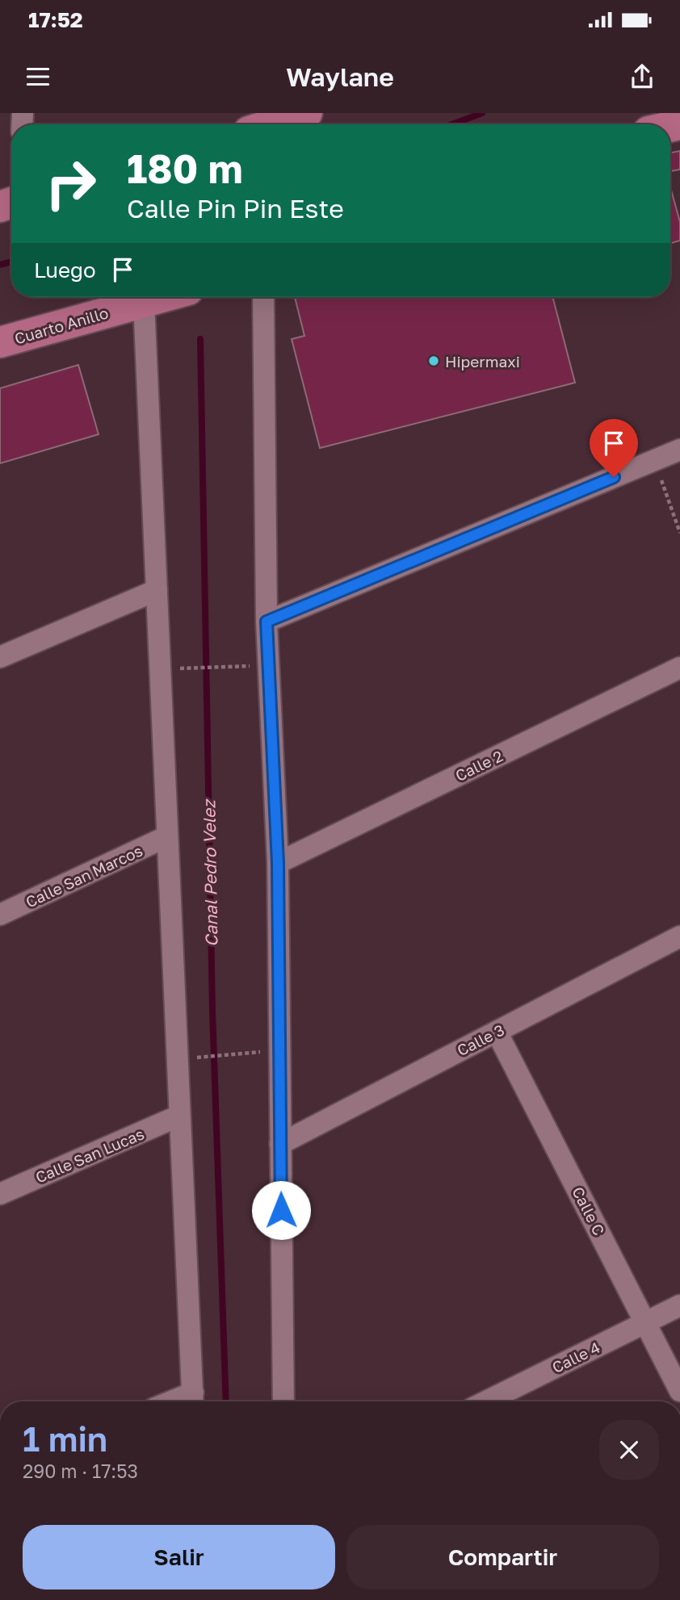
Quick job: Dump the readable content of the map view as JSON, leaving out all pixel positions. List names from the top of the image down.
{
  "streets": {
    "highway": ["Cuarto Anillo"],
    "street": [
      "Calle 2",
      "Calle San Marcos",
      "Calle 3",
      "Calle San Lucas",
      "Calle C",
      "Calle 4"
    ]
  },
  "crossings": [
    ["Calle 3", "Calle C"],
    ["Calle C", "Calle 4"]
  ],
  "water": ["Canal Pedro Velez"],
  "places": ["Hipermaxi"],
  "page": {
    "status": "17:52",
    "header": "Waylane",
    "turn": ["180 m", "Calle Pin Pin Este"],
    "then": "Luego",
    "heading": ["1 min", "290 m · 17:53"],
    "buttons": ["Salir", "Compartir"]
  }
}
